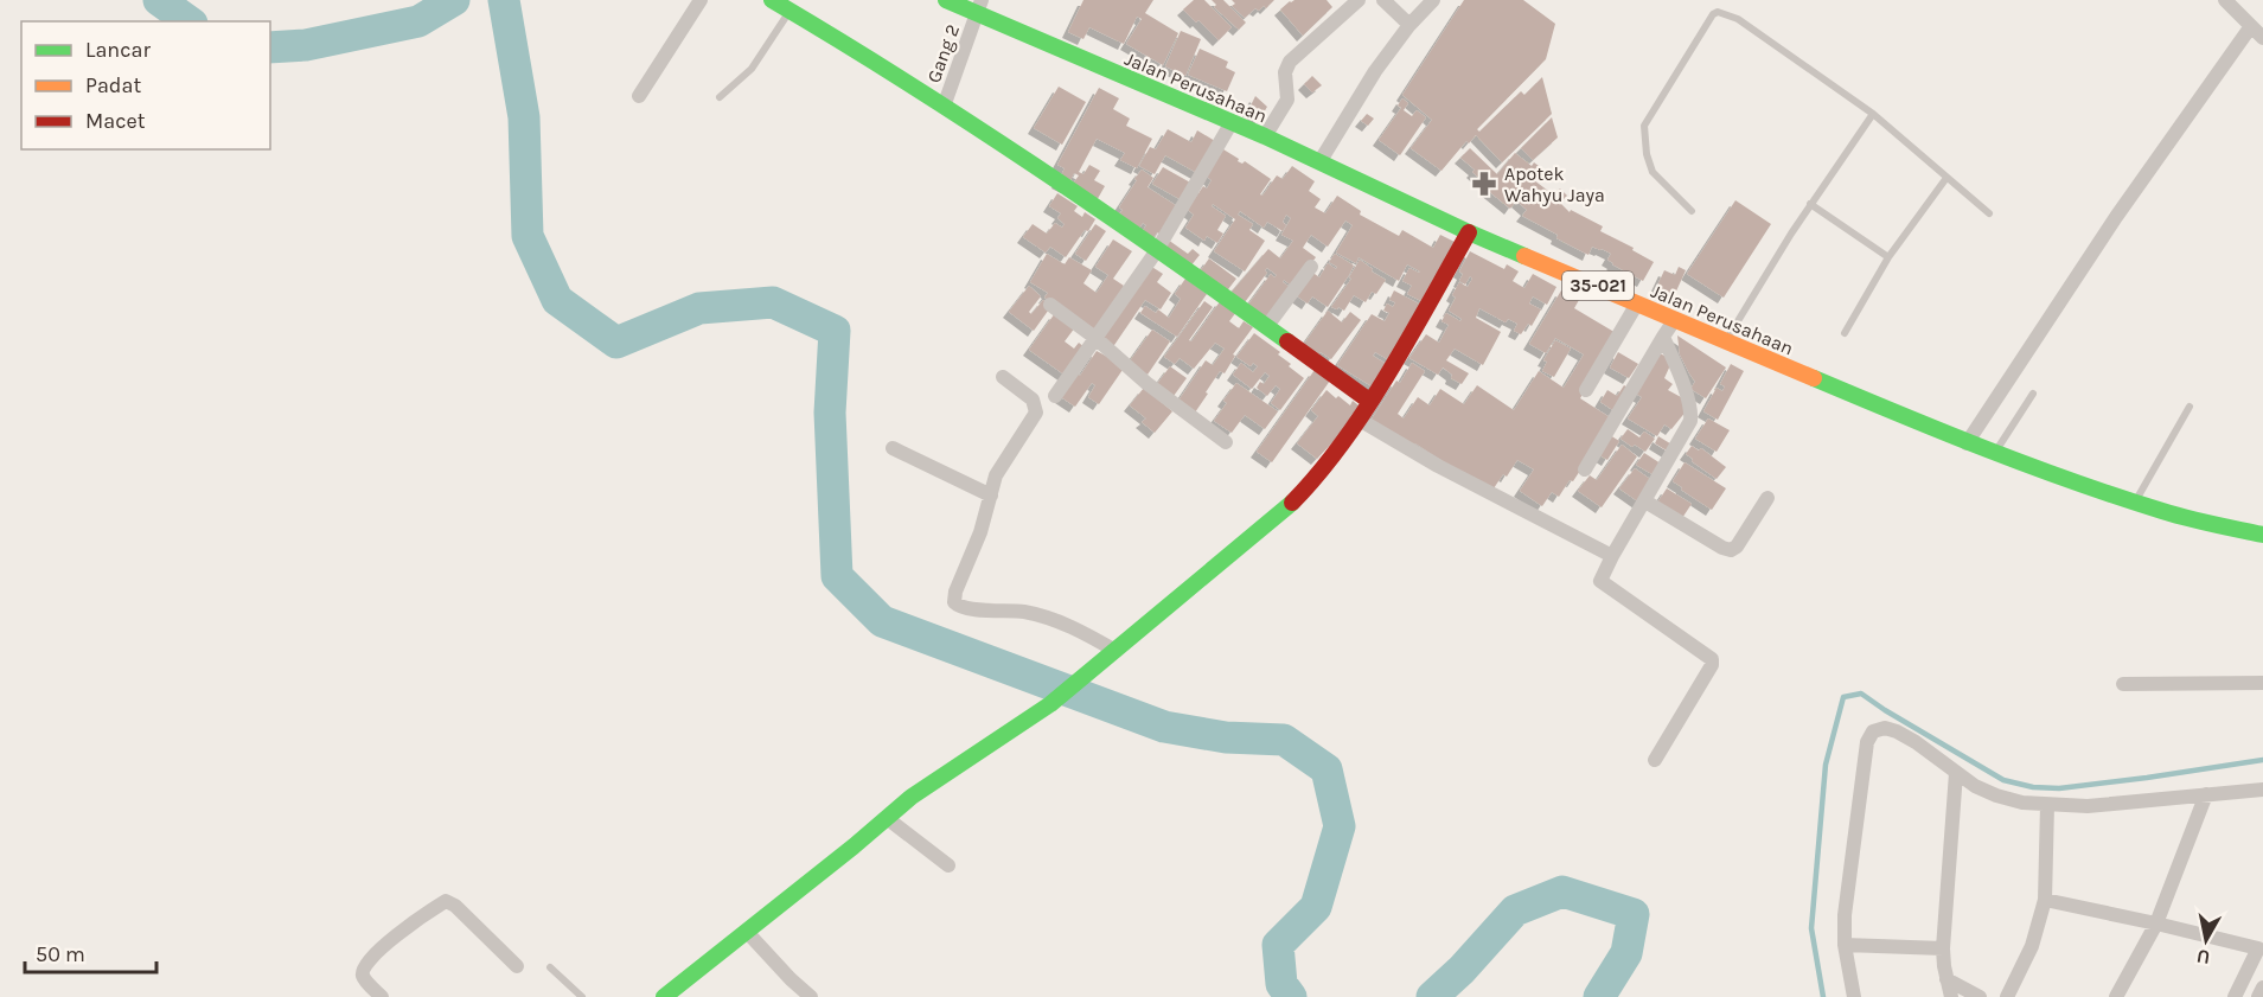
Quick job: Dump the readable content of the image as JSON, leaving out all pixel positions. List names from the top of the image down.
{
  "streets": {
    "street": ["Gang 2", "Jalan Perusahaan", "35-021"]
  },
  "crossings": [
    ["Gang 2", "Jalan Perusahaan"]
  ],
  "places": {
    "pharmacy": ["Apotek Wahyu Jaya"]
  },
  "legend": ["Lancar", "Padat", "Macet"],
  "scale_bar": "50 m",
  "north": "bottom"
}
